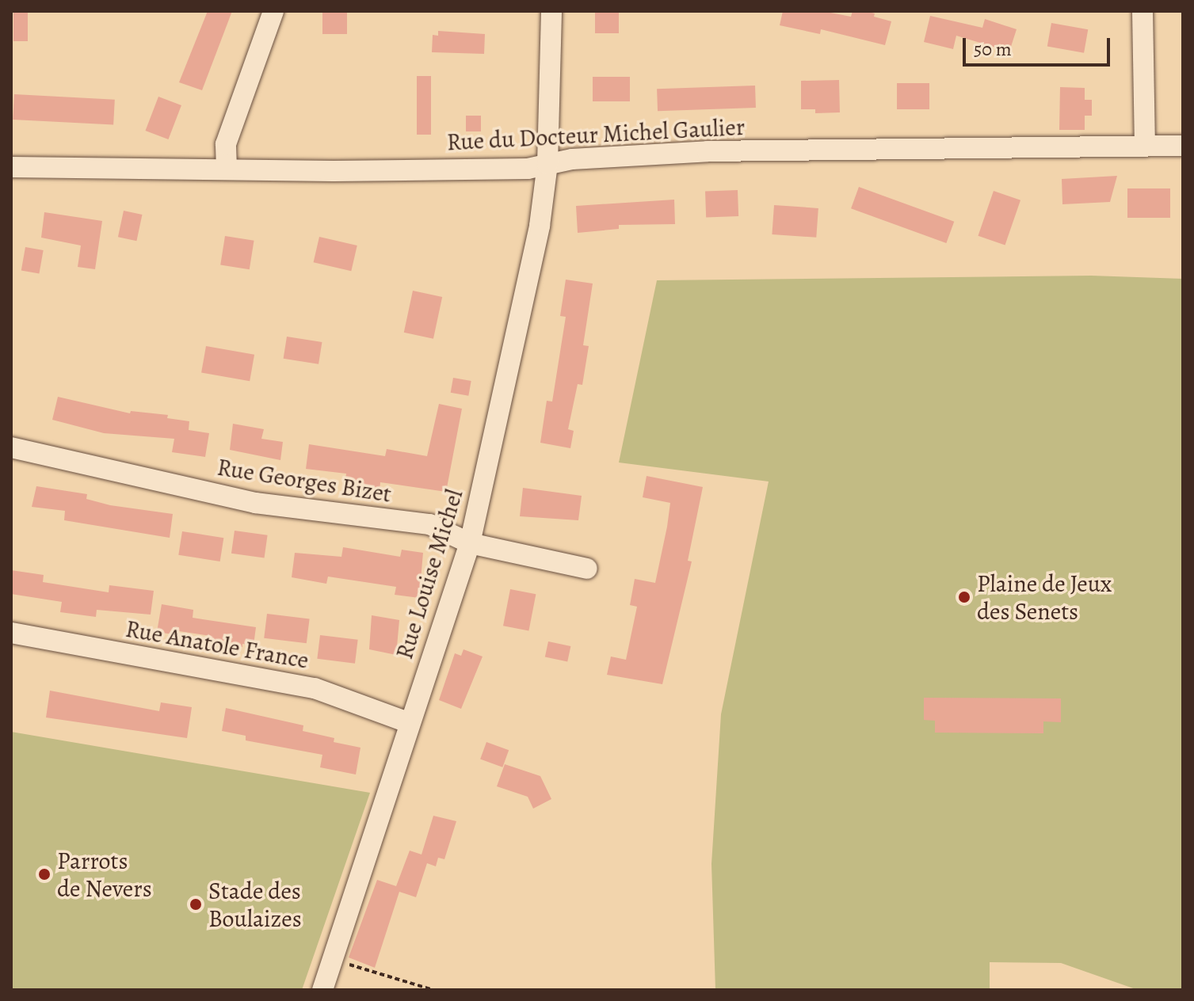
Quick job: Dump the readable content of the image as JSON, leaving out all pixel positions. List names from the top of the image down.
{
  "streets": {
    "street": [
      "Rue du Docteur Michel Gaulier",
      "Rue Georges Bizet",
      "Rue Louise Michel",
      "Rue Anatole France"
    ]
  },
  "crossings": [
    ["Rue du Docteur Michel Gaulier", "Rue Louise Michel"],
    ["Rue Georges Bizet", "Rue Louise Michel"],
    ["Rue Louise Michel", "Rue Anatole France"]
  ],
  "places": ["Plaine de Jeux des Senets", "Parrots de Nevers", "Stade des Boulaizes"],
  "scale_bar": "50 m"
}
